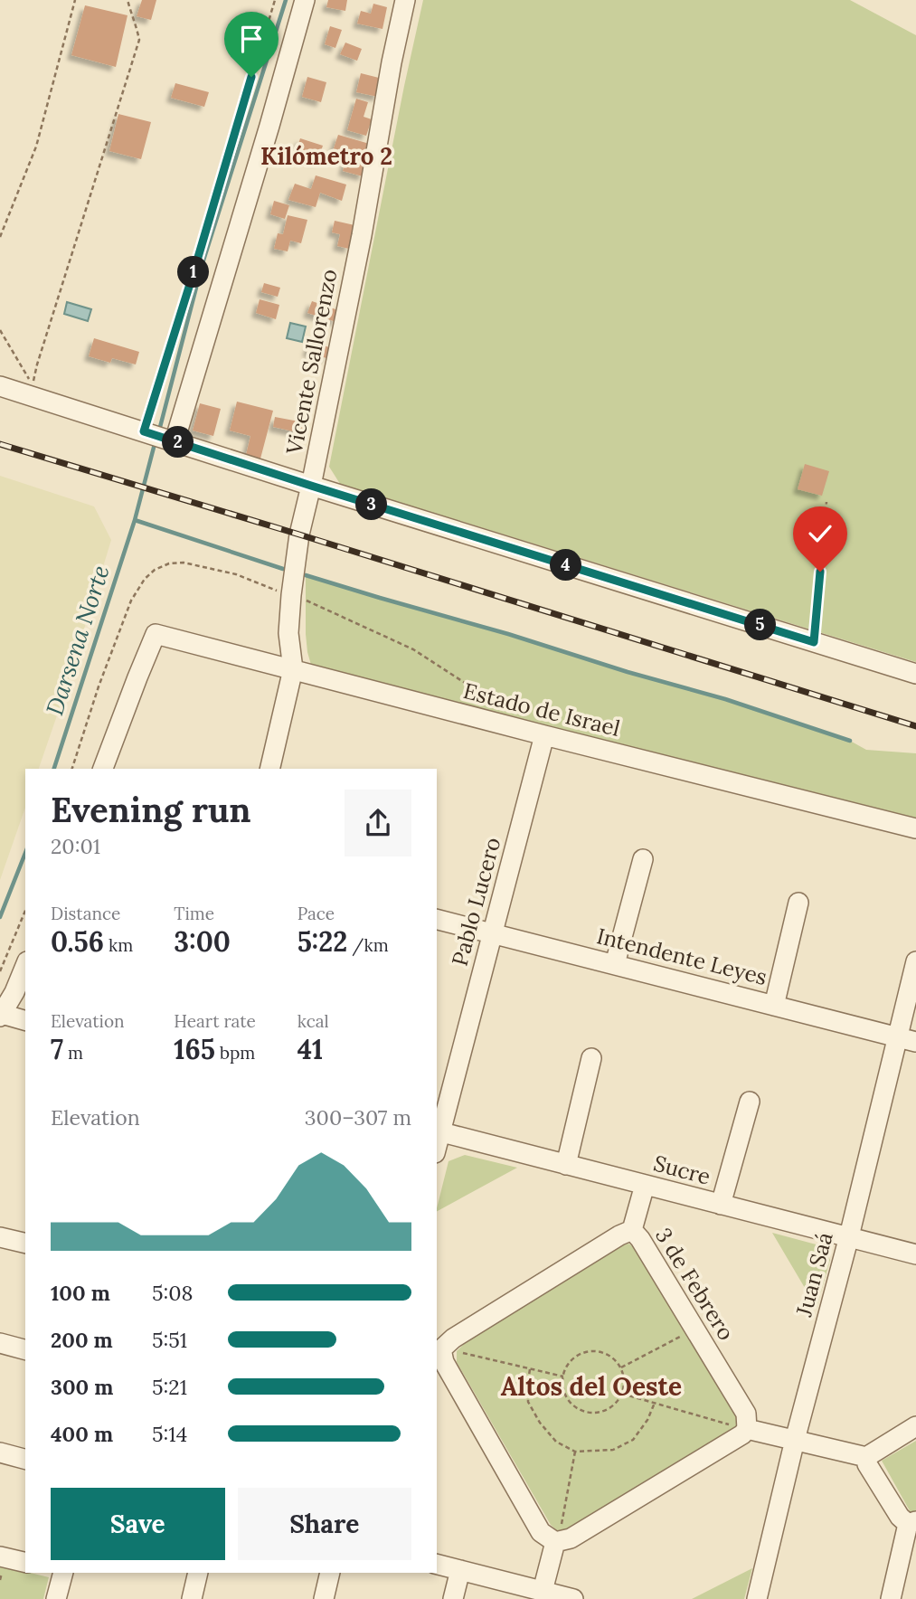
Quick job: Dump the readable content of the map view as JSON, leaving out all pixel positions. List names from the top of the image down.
{
  "streets": {
    "street": [
      "Vicente Sallorenzo",
      "Estado de Israel",
      "Pablo Lucero",
      "Intendente Leyes",
      "Sucre",
      "Juan Saá",
      "3 de Febrero"
    ]
  },
  "crossings": [
    ["Vicente Sallorenzo", "Estado de Israel"],
    ["Estado de Israel", "Pablo Lucero"],
    ["Pablo Lucero", "Intendente Leyes"],
    ["Pablo Lucero", "Sucre"],
    ["Intendente Leyes", "Juan Saá"],
    ["Sucre", "Juan Saá"]
  ],
  "districts": ["Kilómetro 2", "Altos del Oeste"],
  "water": ["Darsena Norte"],
  "page": {
    "pins": [
      "1",
      "2",
      "3",
      "4",
      "5"
    ],
    "heading": ["Evening run", "20:01"],
    "stats": [
      ["Distance", "0.56 km"],
      ["Time", "3:00"],
      ["Pace", "5:22 /km"],
      ["Elevation", "7 m"],
      ["Heart rate", "165 bpm"],
      ["kcal", "41"]
    ],
    "chart": ["Elevation", "300–307 m"],
    "list": [
      {
        "name": "100 m",
        "note": "5:08"
      },
      {
        "name": "200 m",
        "note": "5:51"
      },
      {
        "name": "300 m",
        "note": "5:21"
      },
      {
        "name": "400 m",
        "note": "5:14"
      }
    ],
    "buttons": ["Save", "Share"]
  }
}
